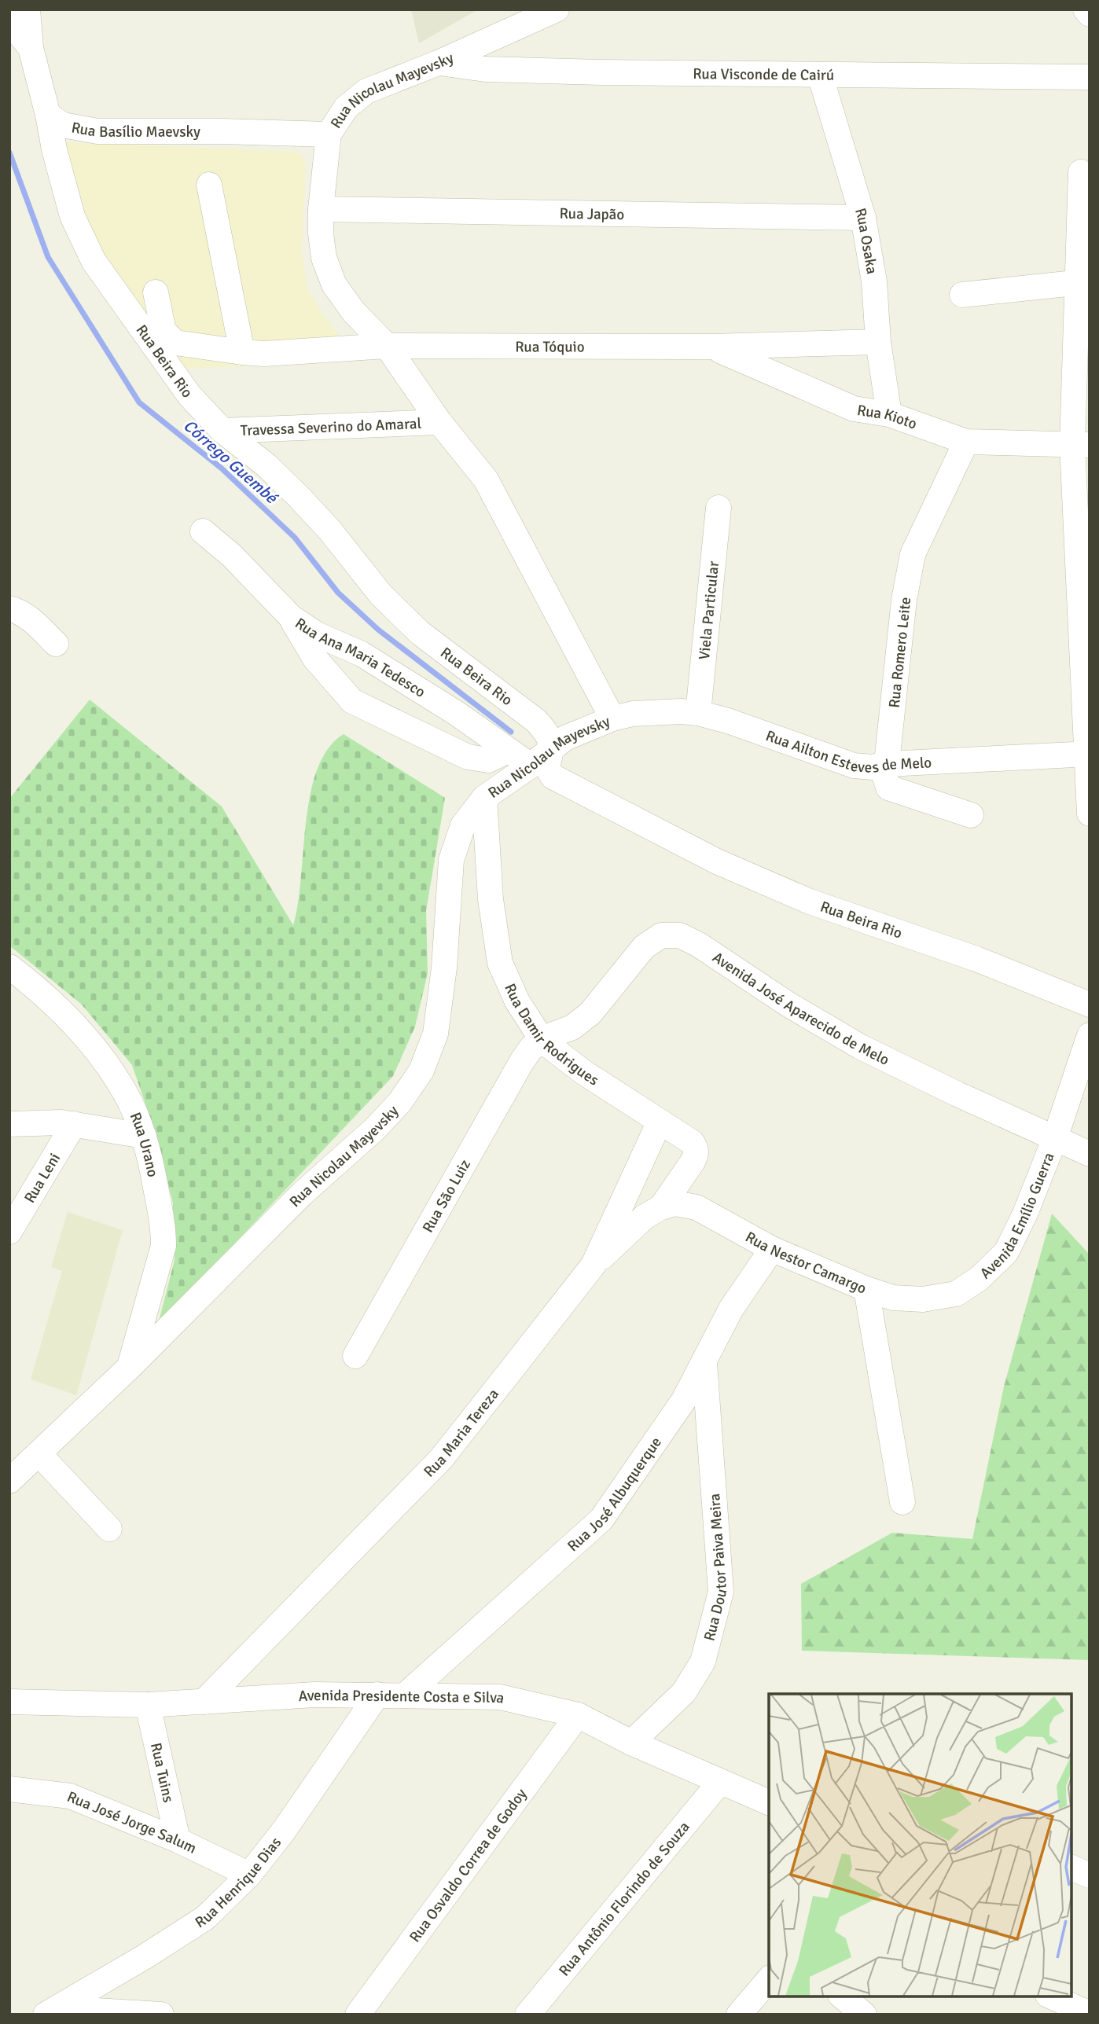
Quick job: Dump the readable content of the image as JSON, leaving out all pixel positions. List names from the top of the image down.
{
  "streets": {
    "street": [
      "Rua Visconde de Cairú",
      "Rua Nicolau Mayevsky",
      "Rua Basílio Maevsky",
      "Rua Japão",
      "Rua Osaka",
      "Rua Tóquio",
      "Rua Beira Rio",
      "Rua Kioto",
      "Travessa Severino do Amaral",
      "Viela Particular",
      "Rua Romero Leite",
      "Rua Ana Maria Tedesco",
      "Rua Ailton Esteves de Melo",
      "Avenida José Aparecido de Melo",
      "Rua Damir Rodrigues",
      "Rua Urano",
      "Rua Leni",
      "Rua São Luiz",
      "Avenida Emílio Guerra",
      "Rua Nestor Camargo",
      "Rua Maria Tereza",
      "Rua José Albuquerque",
      "Rua Doutor Paiva Meira",
      "Avenida Presidente Costa e Silva",
      "Rua Tuins",
      "Rua José Jorge Salum",
      "Rua Osvaldo Correa de Godoy",
      "Rua Henrique Dias",
      "Rua Antônio Florindo de Souza"
    ]
  },
  "crossings": [
    ["Rua Visconde de Cairú", "Rua Nicolau Mayevsky"],
    ["Rua Visconde de Cairú", "Rua Osaka"],
    ["Rua Nicolau Mayevsky", "Rua Basílio Maevsky"],
    ["Rua Nicolau Mayevsky", "Rua Japão"],
    ["Rua Nicolau Mayevsky", "Rua Tóquio"],
    ["Rua Nicolau Mayevsky", "Rua Beira Rio"],
    ["Rua Nicolau Mayevsky", "Travessa Severino do Amaral"],
    ["Rua Nicolau Mayevsky", "Rua Ana Maria Tedesco"],
    ["Rua Nicolau Mayevsky", "Rua Ailton Esteves de Melo"],
    ["Rua Nicolau Mayevsky", "Rua Damir Rodrigues"],
    ["Rua Nicolau Mayevsky", "Rua Urano"],
    ["Rua Basílio Maevsky", "Rua Beira Rio"],
    ["Rua Japão", "Rua Osaka"],
    ["Rua Osaka", "Rua Tóquio"],
    ["Rua Osaka", "Rua Kioto"],
    ["Rua Tóquio", "Rua Kioto"],
    ["Rua Beira Rio", "Travessa Severino do Amaral"],
    ["Rua Kioto", "Rua Romero Leite"],
    ["Viela Particular", "Rua Ailton Esteves de Melo"],
    ["Rua Romero Leite", "Rua Ailton Esteves de Melo"],
    ["Avenida José Aparecido de Melo", "Rua Damir Rodrigues"],
    ["Avenida José Aparecido de Melo", "Rua São Luiz"],
    ["Avenida José Aparecido de Melo", "Avenida Emílio Guerra"],
    ["Rua Damir Rodrigues", "Rua São Luiz"],
    ["Rua Damir Rodrigues", "Rua Nestor Camargo"],
    ["Rua Damir Rodrigues", "Rua Maria Tereza"],
    ["Avenida Emílio Guerra", "Rua Nestor Camargo"],
    ["Rua Nestor Camargo", "Rua José Albuquerque"],
    ["Rua Maria Tereza", "Avenida Presidente Costa e Silva"],
    ["Rua José Albuquerque", "Rua Doutor Paiva Meira"],
    ["Rua José Albuquerque", "Avenida Presidente Costa e Silva"],
    ["Rua Doutor Paiva Meira", "Avenida Presidente Costa e Silva"],
    ["Avenida Presidente Costa e Silva", "Rua Tuins"],
    ["Avenida Presidente Costa e Silva", "Rua Osvaldo Correa de Godoy"],
    ["Avenida Presidente Costa e Silva", "Rua Henrique Dias"],
    ["Avenida Presidente Costa e Silva", "Rua Antônio Florindo de Souza"],
    ["Rua Tuins", "Rua José Jorge Salum"],
    ["Rua José Jorge Salum", "Rua Henrique Dias"]
  ],
  "water": ["Córrego Guembé"]
}
